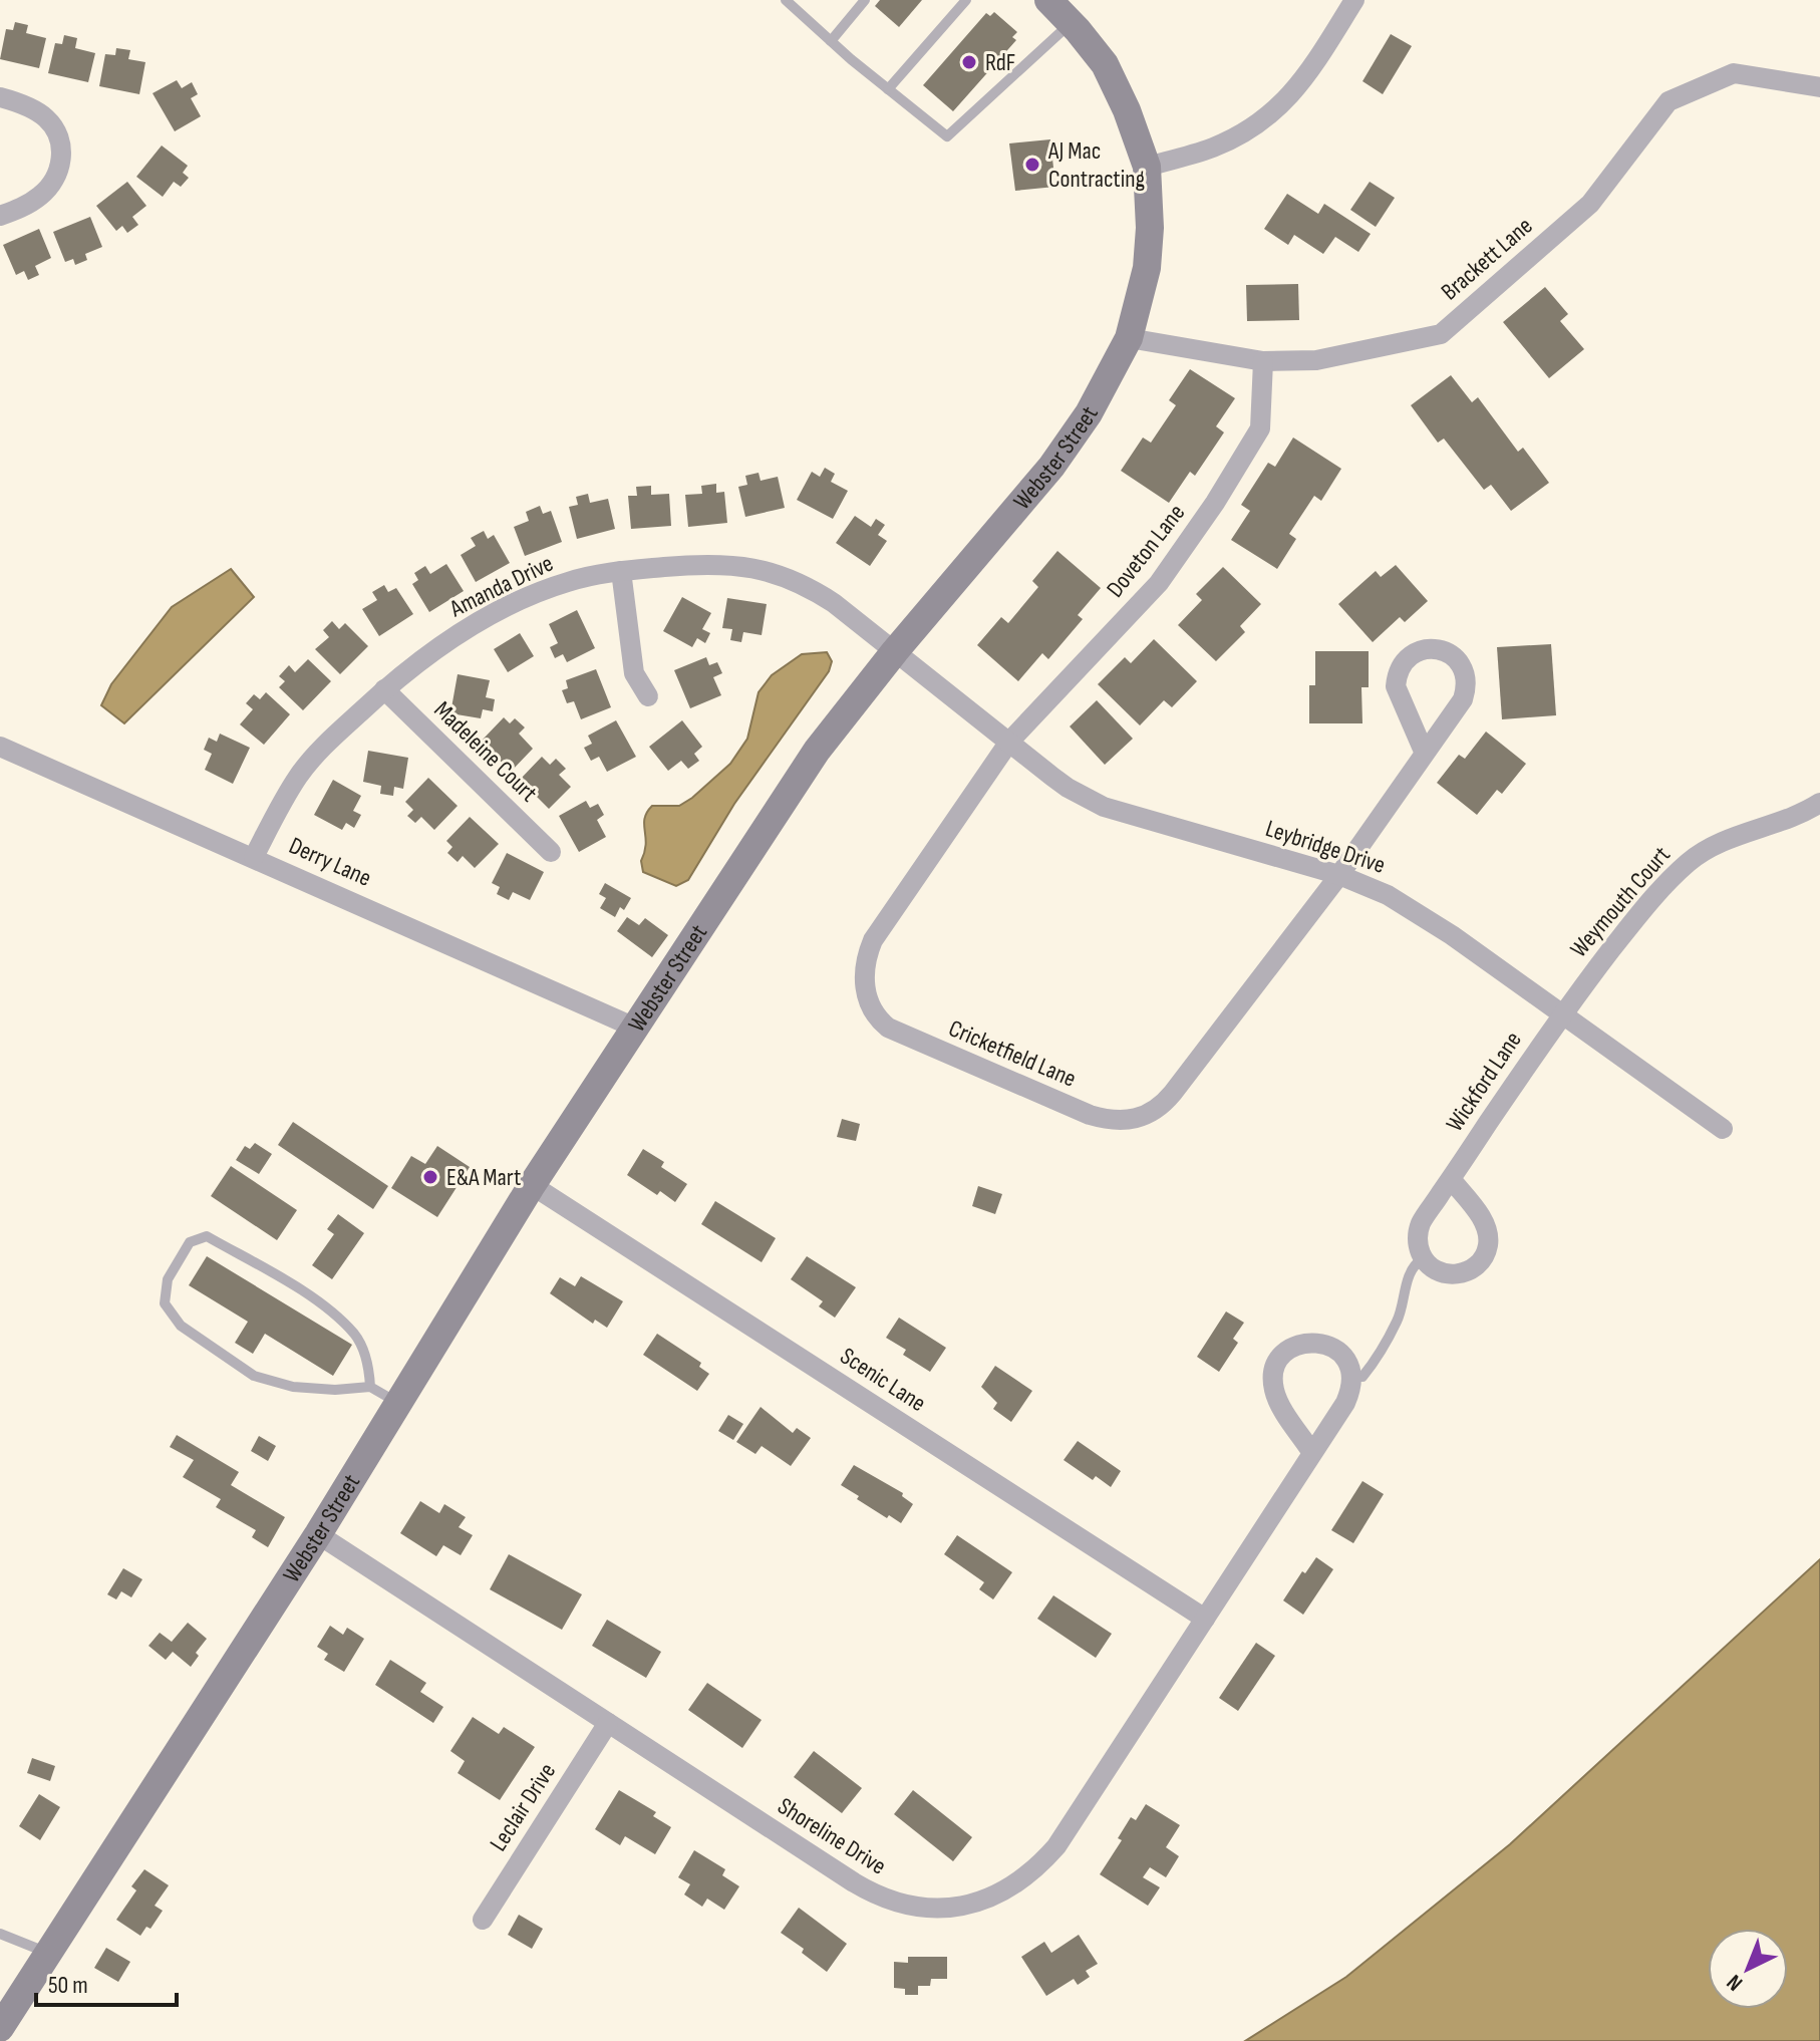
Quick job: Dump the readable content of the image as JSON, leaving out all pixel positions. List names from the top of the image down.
{
  "streets": {
    "main road": ["Webster Street"],
    "street": [
      "Brackett Lane",
      "Doveton Lane",
      "Amanda Drive",
      "Madeleine Court",
      "Leybridge Drive",
      "Derry Lane",
      "Weymouth Court",
      "Cricketfield Lane",
      "Wickford Lane",
      "Scenic Lane",
      "Leclair Drive",
      "Shoreline Drive"
    ]
  },
  "crossings": [
    ["Brackett Lane", "Webster Street"],
    ["Brackett Lane", "Doveton Lane"],
    ["Webster Street", "Amanda Drive"],
    ["Webster Street", "Leybridge Drive"],
    ["Webster Street", "Derry Lane"],
    ["Webster Street", "Scenic Lane"],
    ["Webster Street", "Shoreline Drive"],
    ["Doveton Lane", "Leybridge Drive"],
    ["Doveton Lane", "Cricketfield Lane"],
    ["Amanda Drive", "Madeleine Court"],
    ["Amanda Drive", "Leybridge Drive"],
    ["Amanda Drive", "Derry Lane"],
    ["Leybridge Drive", "Weymouth Court"],
    ["Leybridge Drive", "Cricketfield Lane"],
    ["Leybridge Drive", "Wickford Lane"],
    ["Weymouth Court", "Wickford Lane"],
    ["Scenic Lane", "Shoreline Drive"],
    ["Leclair Drive", "Shoreline Drive"]
  ],
  "places": ["RdF", "AJ Mac Contracting", "E&A Mart"],
  "scale_bar": "50 m",
  "north": "bottom left"
}
